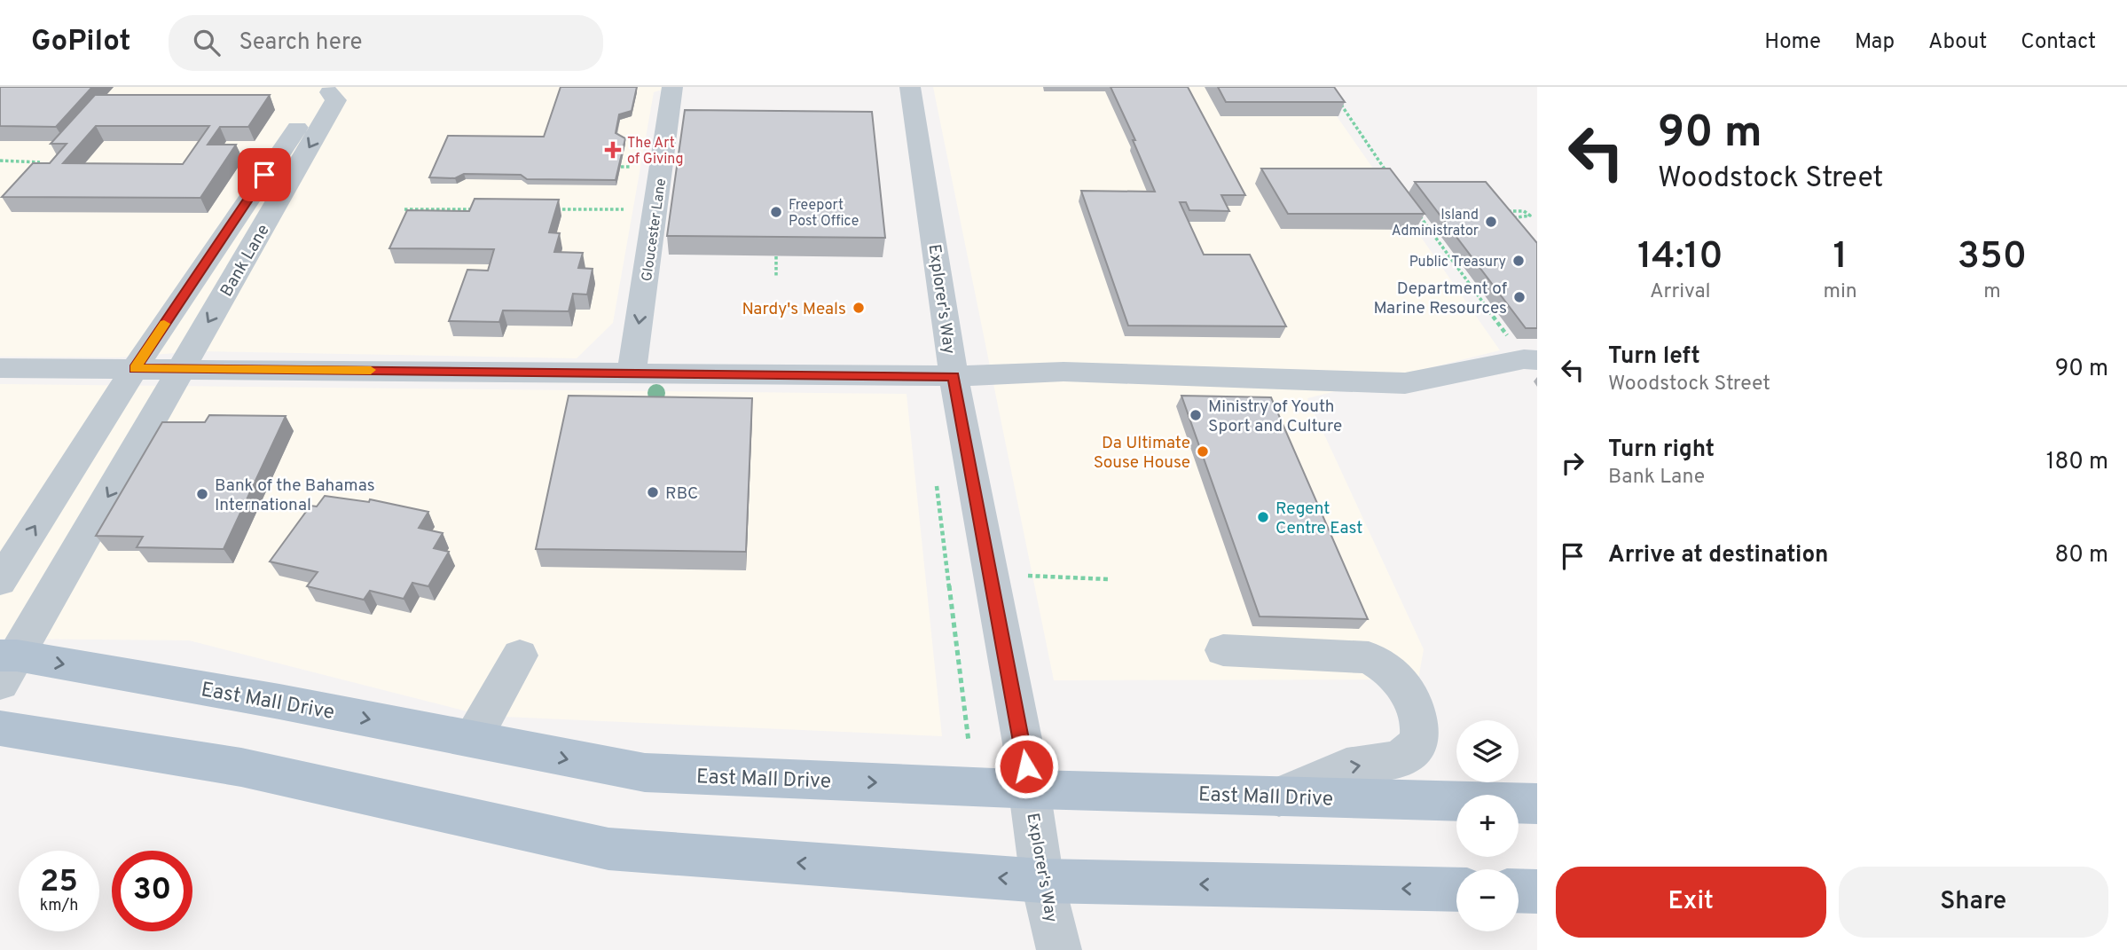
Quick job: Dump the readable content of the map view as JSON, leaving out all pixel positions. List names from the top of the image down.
{
  "streets": {
    "main road": ["East Mall Drive"],
    "street": ["Gloucester Lane", "Bank Lane", "Explorer's Way"]
  },
  "crossings": [
    ["Bank Lane", "East Mall Drive"],
    ["Explorer's Way", "East Mall Drive"]
  ],
  "one_way": ["Gloucester Lane"],
  "places": {
    "health": ["The Art of Giving"],
    "other": [
      "Freeport Post Office",
      "Island Administrator",
      "Public Treasury",
      "Department of Marine Resources",
      "Nardy's Meals",
      "Ministry of Youth Sport and Culture",
      "Da Ultimate Souse House",
      "RBC",
      "Bank of the Bahamas International",
      "Regent Centre East"
    ]
  },
  "page": {
    "header": "GoPilot",
    "search": "Search here",
    "nav": [
      "Home",
      "Map",
      "About",
      "Contact"
    ],
    "turn": ["90 m", "Woodstock Street"],
    "eta": [
      "14:10",
      "Arrival",
      "1",
      "min",
      "350",
      "m"
    ],
    "list": [
      {
        "name": "Turn left",
        "note": "Woodstock Street",
        "value": "90 m"
      },
      {
        "name": "Turn right",
        "note": "Bank Lane",
        "value": "180 m"
      },
      {
        "name": "Arrive at destination",
        "value": "80 m"
      }
    ],
    "map_buttons": ["+", "−"],
    "speed": "25 km/h",
    "limit": "30",
    "buttons": ["Exit", "Share"]
  }
}
